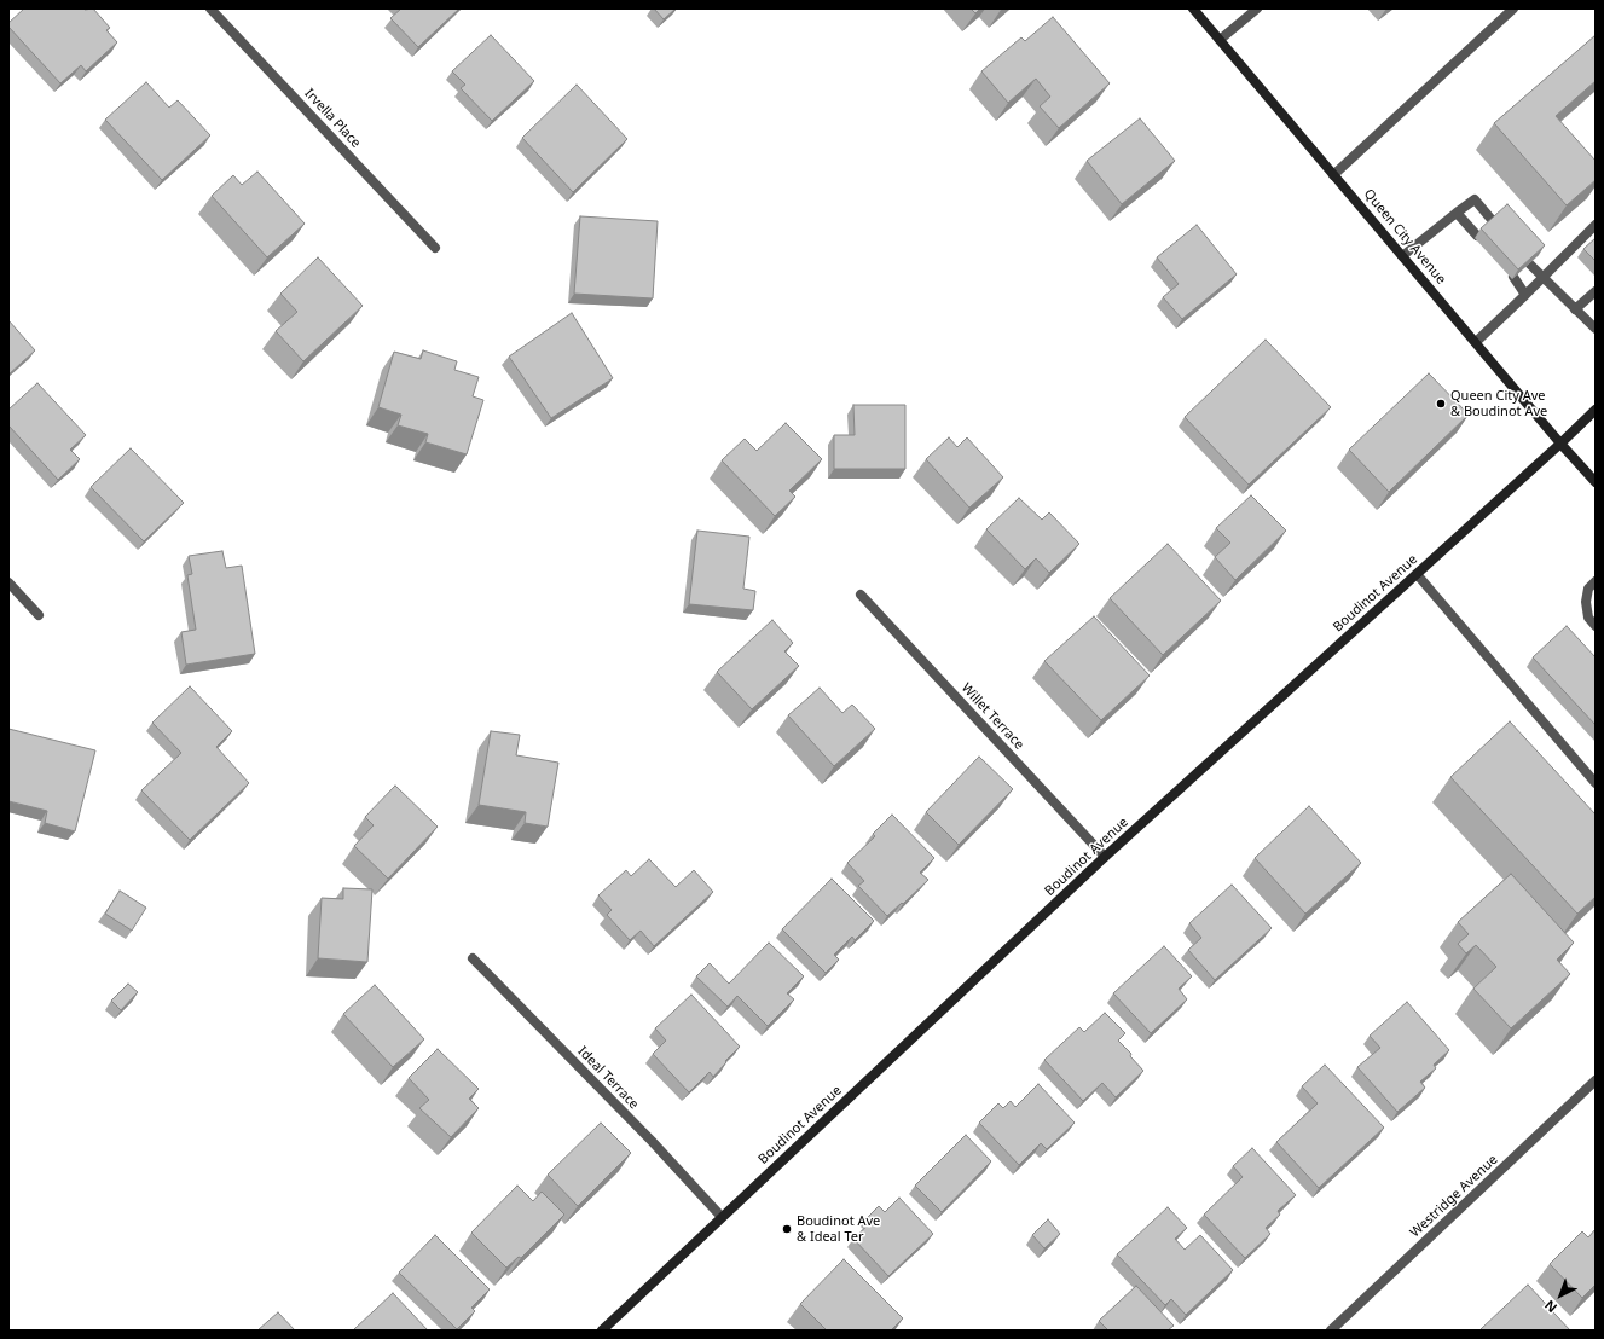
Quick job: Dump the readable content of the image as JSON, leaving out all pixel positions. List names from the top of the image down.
{
  "streets": {
    "street": [
      "Irvella Place",
      "Queen City Avenue",
      "Boudinot Avenue",
      "Willet Terrace",
      "Ideal Terrace",
      "Westridge Avenue"
    ]
  },
  "crossings": [
    ["Queen City Avenue", "Boudinot Avenue"],
    ["Boudinot Avenue", "Willet Terrace"],
    ["Boudinot Avenue", "Ideal Terrace"]
  ],
  "places": ["Queen City Ave & Boudinot Ave", "Boudinot Ave & Ideal Ter"],
  "north": "bottom left"
}
